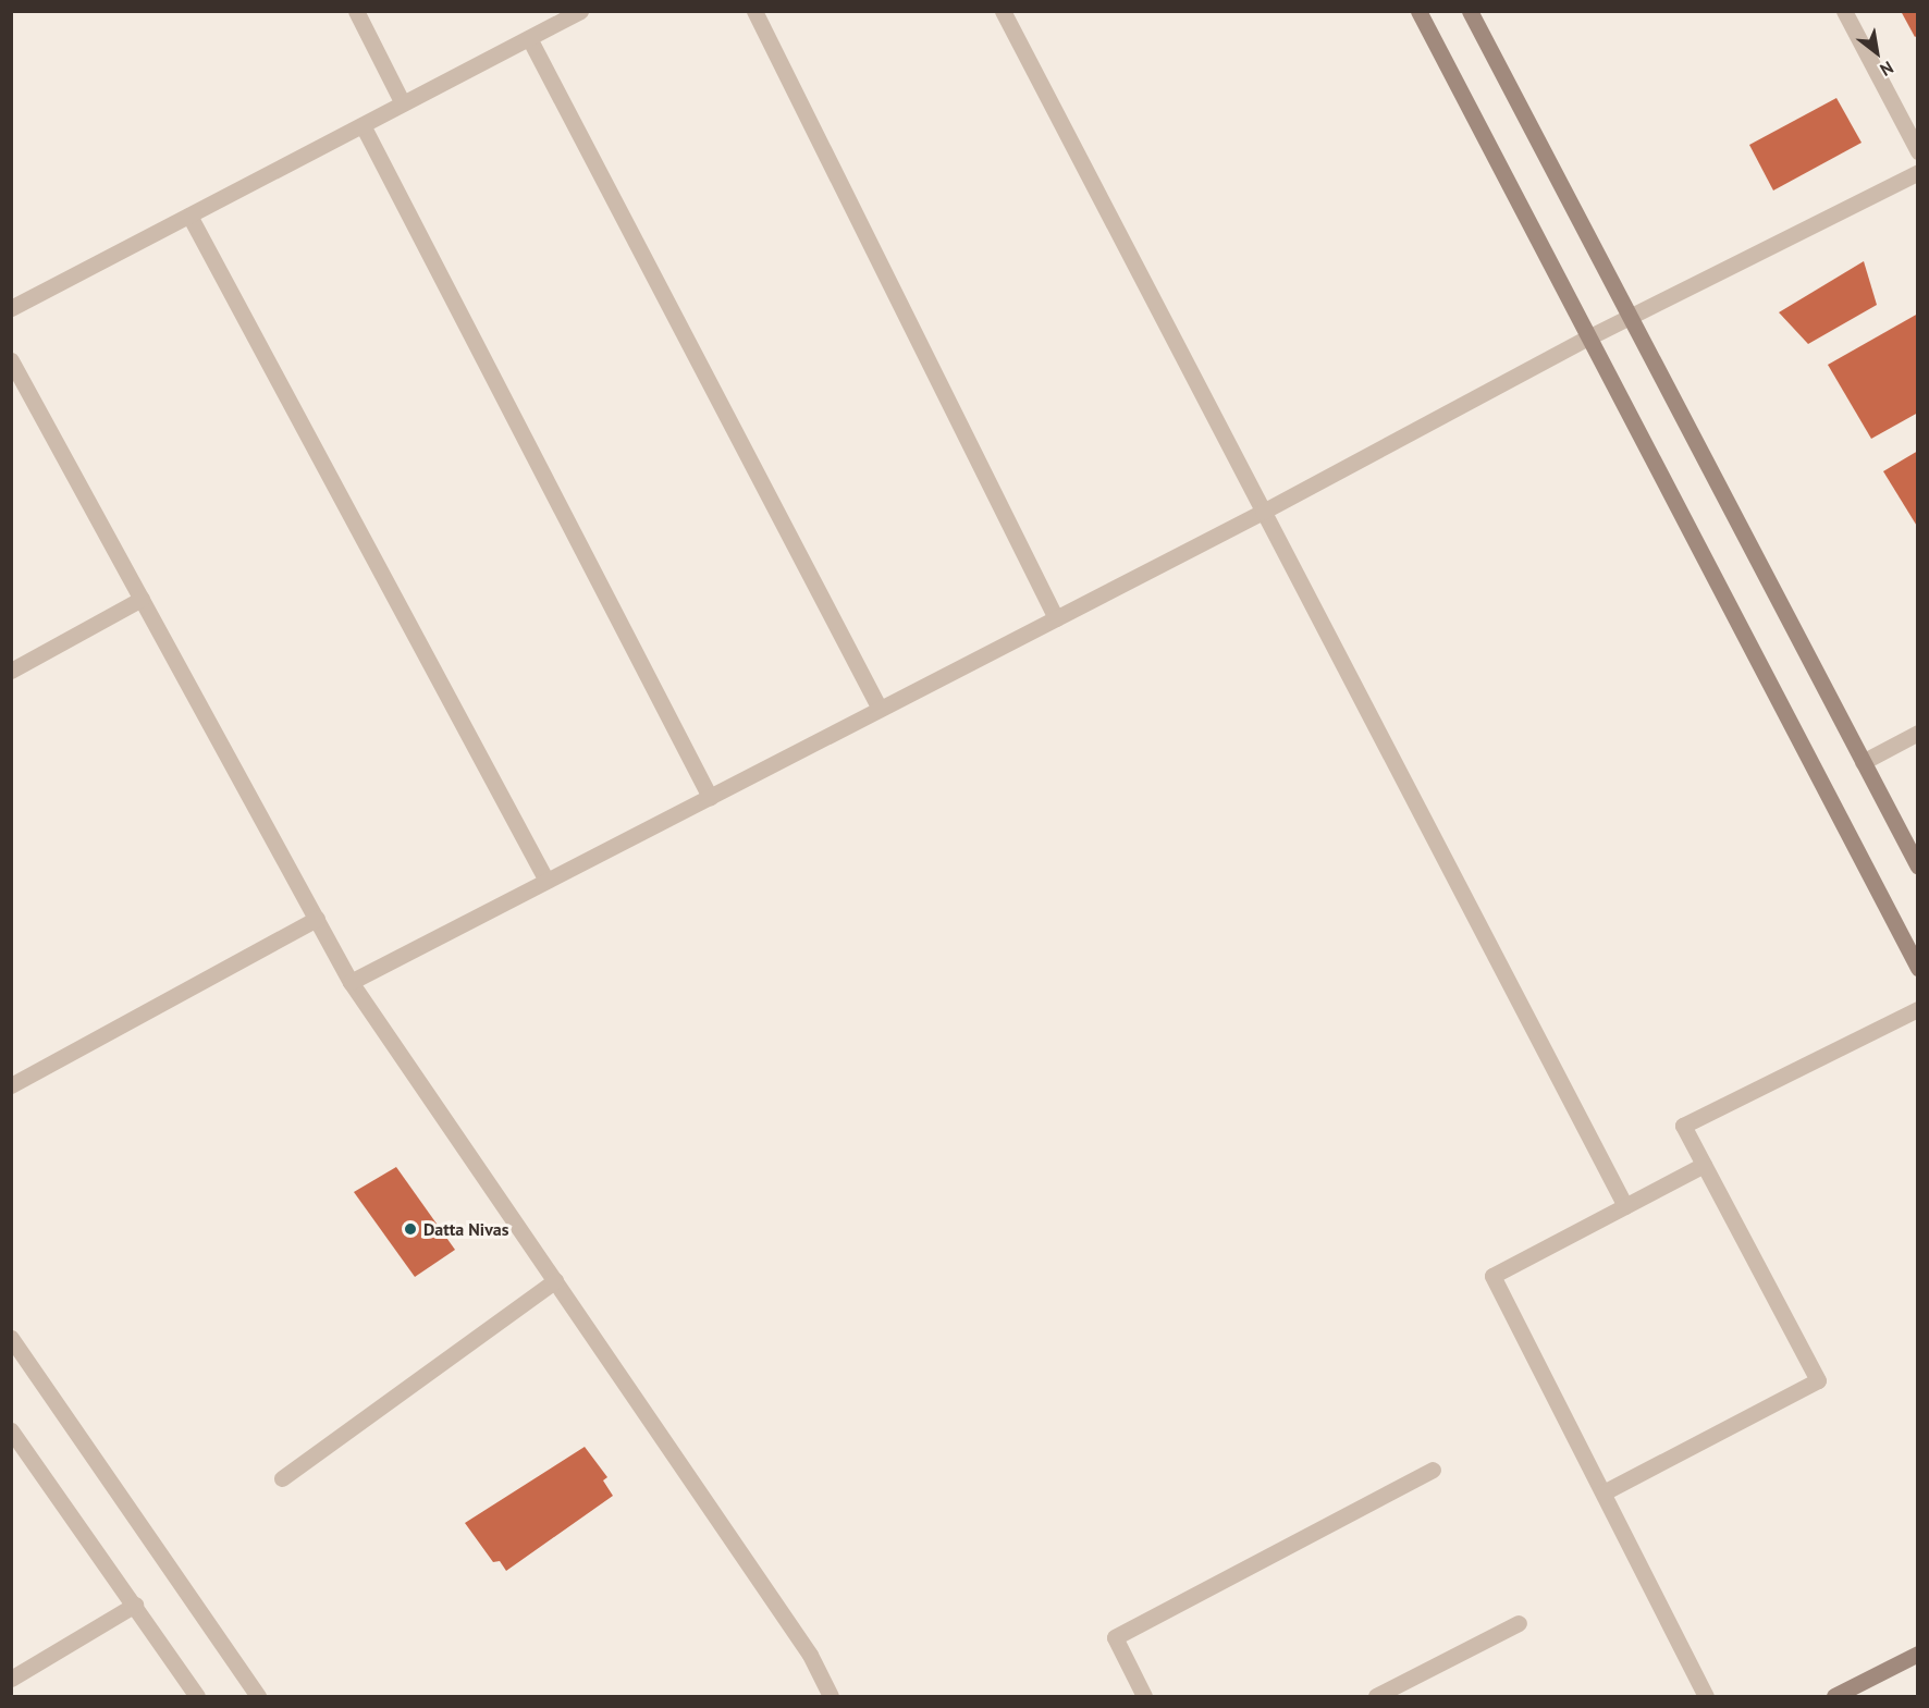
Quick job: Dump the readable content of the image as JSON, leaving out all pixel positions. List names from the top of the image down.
{
  "places": ["Datta Nivas"],
  "north": "bottom right"
}
